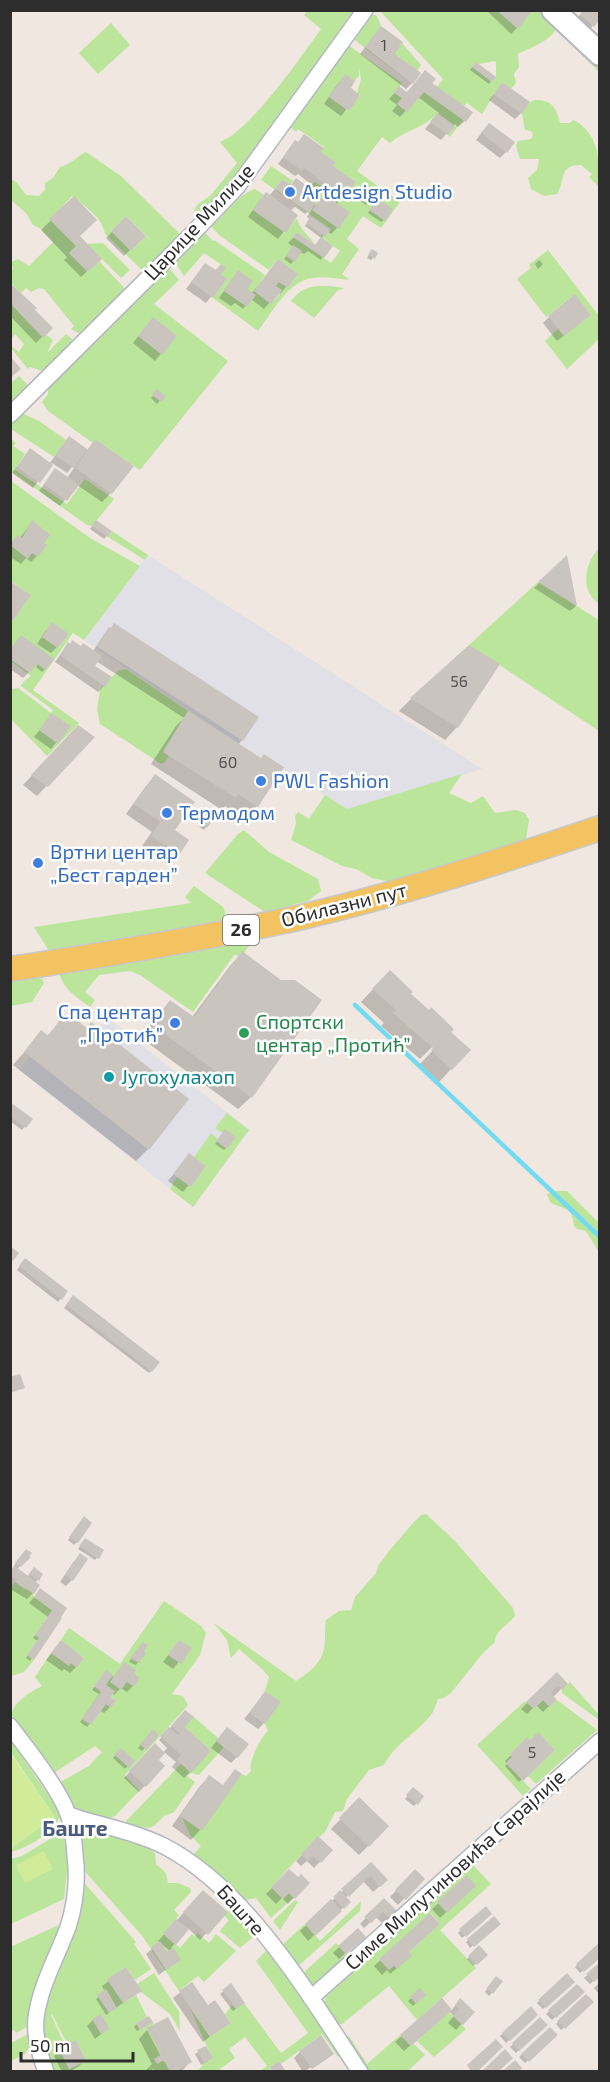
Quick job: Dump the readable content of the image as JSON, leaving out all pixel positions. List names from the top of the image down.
{
  "streets": {
    "main road": ["Обилазни пут", "26"],
    "street": ["Царице Милице", "Симе Милутиновића Сарајлије", "Баште"]
  },
  "crossings": [
    ["Симе Милутиновића Сарајлије", "Баште"]
  ],
  "districts": ["Баште"],
  "places": [
    "Artdesign Studio",
    "PWL Fashion",
    "Термодом",
    "Вртни центар „Бест гарден”",
    "Спа центар „Протић”",
    "Спортски центар „Протић”",
    "Југохулахоп"
  ],
  "house_numbers": [
    "1",
    "56",
    "60",
    "5"
  ],
  "scale_bar": "50 m"
}
